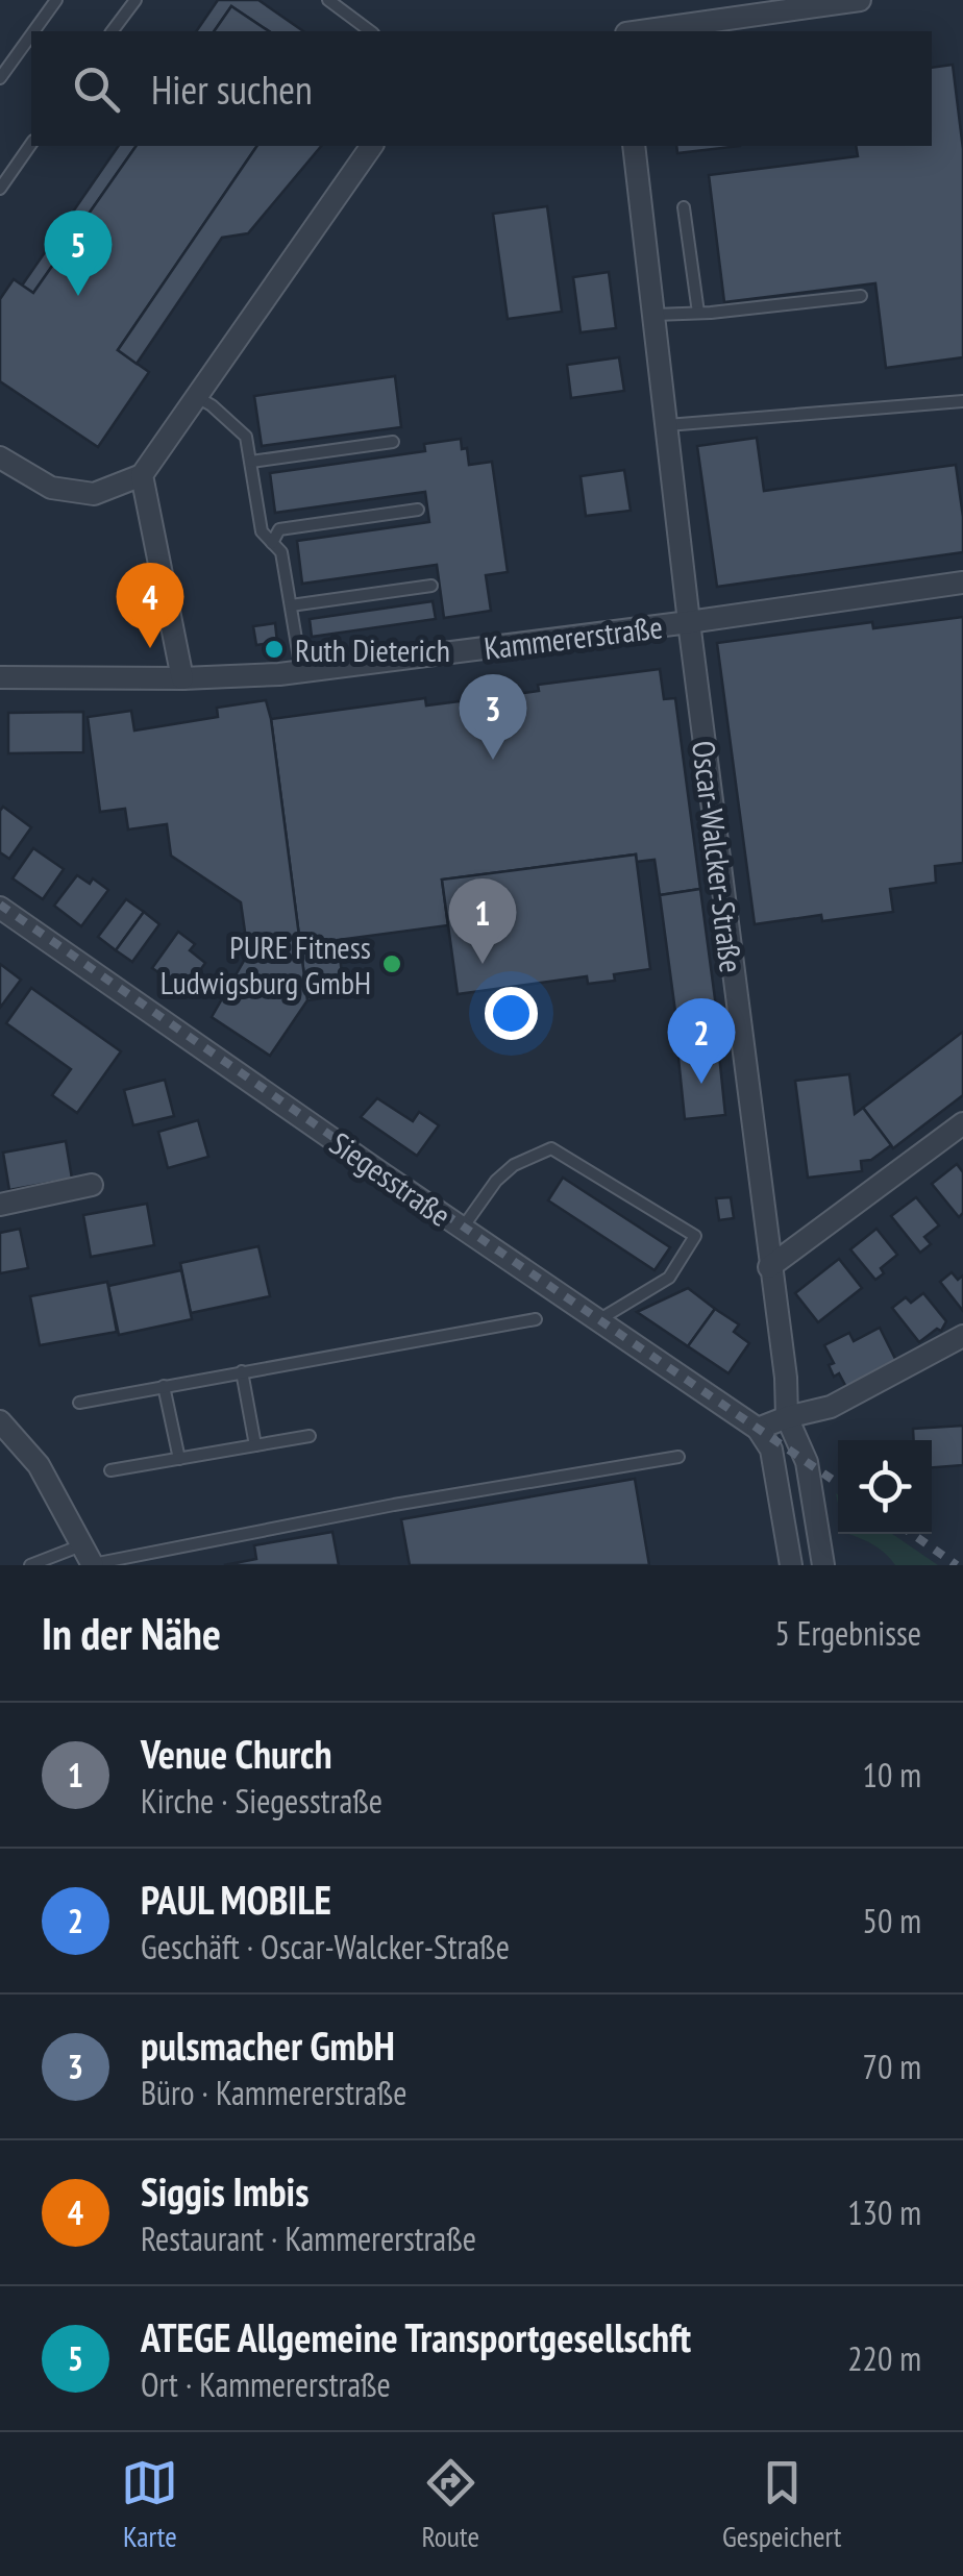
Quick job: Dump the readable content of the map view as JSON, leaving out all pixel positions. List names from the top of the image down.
{
  "streets": {
    "street": ["Kammererstraße", "Oscar-Walcker-Straße", "Siegesstraße"]
  },
  "crossings": [
    ["Kammererstraße", "Oscar-Walcker-Straße"]
  ],
  "places": ["Ruth Dieterich", "PURE Fitness Ludwigsburg GmbH"],
  "page": {
    "search": "Hier suchen",
    "pins": [
      "5",
      "4",
      "3",
      "1",
      "2"
    ],
    "heading": ["In der Nähe", "5 Ergebnisse"],
    "list": [
      {
        "mark": "1",
        "name": "Venue Church",
        "note": "Kirche · Siegesstraße",
        "value": "10 m"
      },
      {
        "mark": "2",
        "name": "PAUL MOBILE",
        "note": "Geschäft · Oscar-Walcker-Straße",
        "value": "50 m"
      },
      {
        "mark": "3",
        "name": "pulsmacher GmbH",
        "note": "Büro · Kammererstraße",
        "value": "70 m"
      },
      {
        "mark": "4",
        "name": "Siggis Imbis",
        "note": "Restaurant · Kammererstraße",
        "value": "130 m"
      },
      {
        "mark": "5",
        "name": "ATEGE Allgemeine Transportgesellschft",
        "note": "Ort · Kammererstraße",
        "value": "220 m"
      }
    ],
    "nav": ["Karte", "Route", "Gespeichert"]
  }
}
